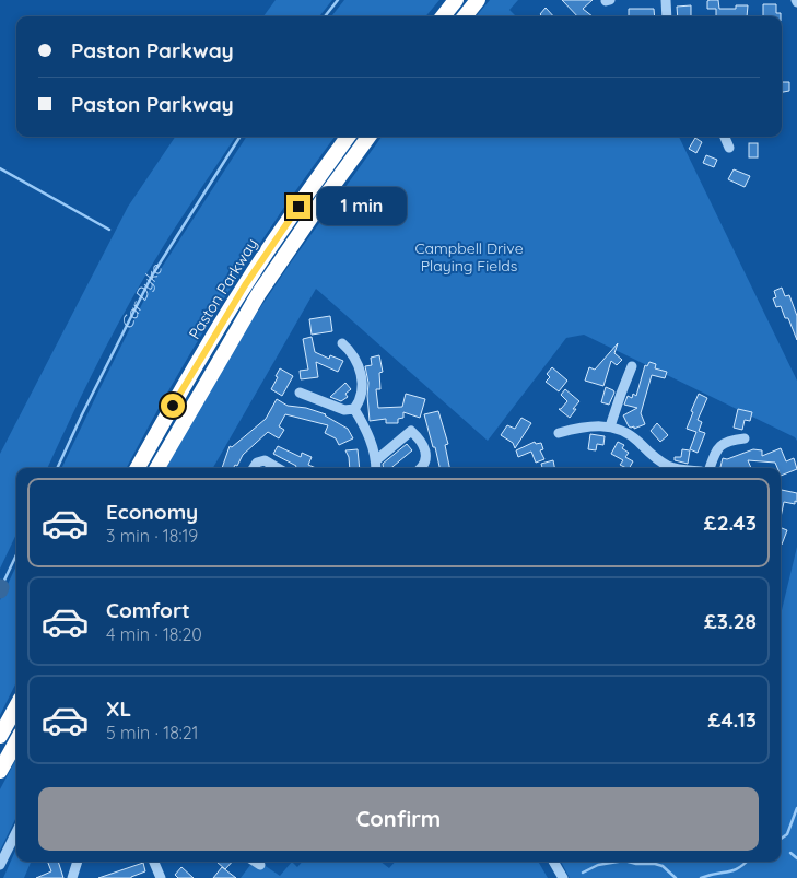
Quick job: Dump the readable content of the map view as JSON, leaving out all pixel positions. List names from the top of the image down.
{
  "streets": {
    "highway": ["Paston Parkway"]
  },
  "water": ["Car Dyke"],
  "parks": ["Campbell Drive Playing Fields"],
  "page": {
    "banner": ["Paston Parkway", "Paston Parkway"],
    "bubble": "1 min",
    "list": [
      {
        "name": "Economy",
        "note": "3 min · 18:19",
        "value": "£2.43"
      },
      {
        "name": "Comfort",
        "note": "4 min · 18:20",
        "value": "£3.28"
      },
      {
        "name": "XL",
        "note": "5 min · 18:21",
        "value": "£4.13"
      }
    ],
    "buttons": "Confirm"
  }
}
